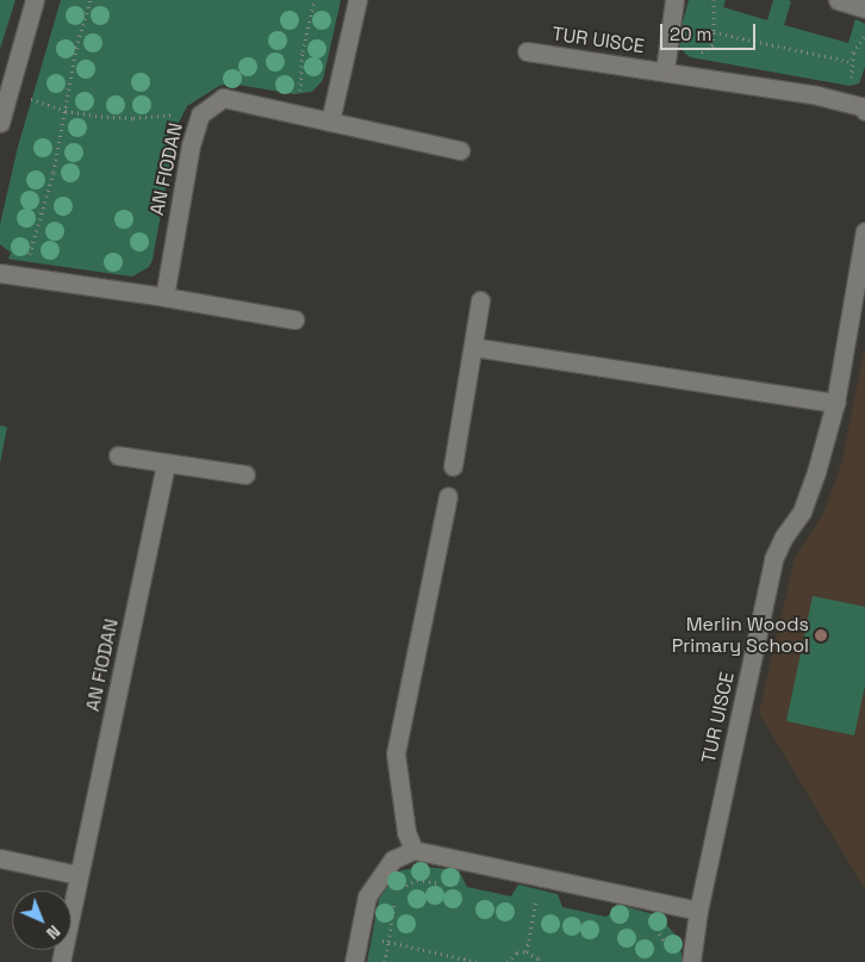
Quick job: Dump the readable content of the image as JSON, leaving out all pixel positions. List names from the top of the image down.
{
  "streets": {
    "street": ["TUR UISCE", "AN FIODAN"]
  },
  "places": ["Merlin Woods Primary School"],
  "scale_bar": "20 m",
  "north": "bottom right"
}
